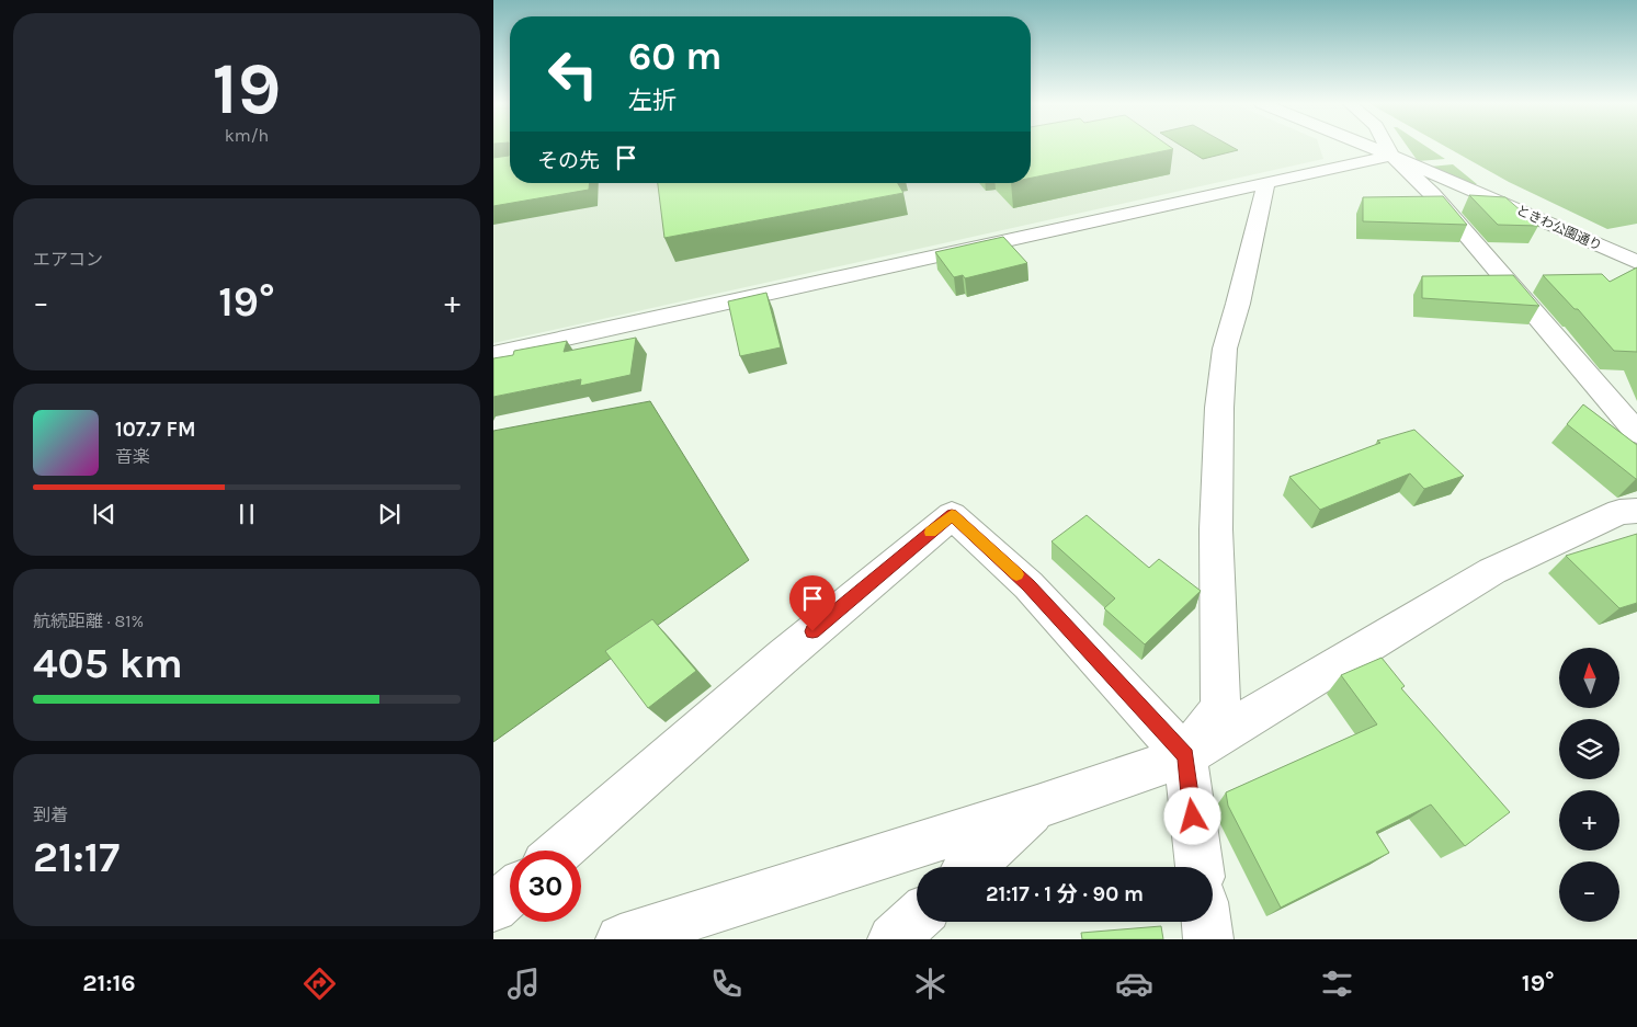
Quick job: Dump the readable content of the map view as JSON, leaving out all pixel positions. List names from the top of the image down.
{
  "streets": {
    "street": ["ときわ公園通り"]
  },
  "north": "top",
  "page": {
    "tile": [
      ["19", "km/h"],
      "エアコン",
      ["航続距離 · 81%", "405 km"],
      ["到着", "21:17"]
    ],
    "turn": ["60 m", "左折"],
    "then": "その先",
    "heat": ["−", "19°", "+"],
    "song": ["107.7 FM", "音楽"],
    "map_buttons": ["+", "−"],
    "limit": "30",
    "trip": "21:17 · 1 分 · 90 m",
    "tabs": ["21:16", "19°"]
  }
}
